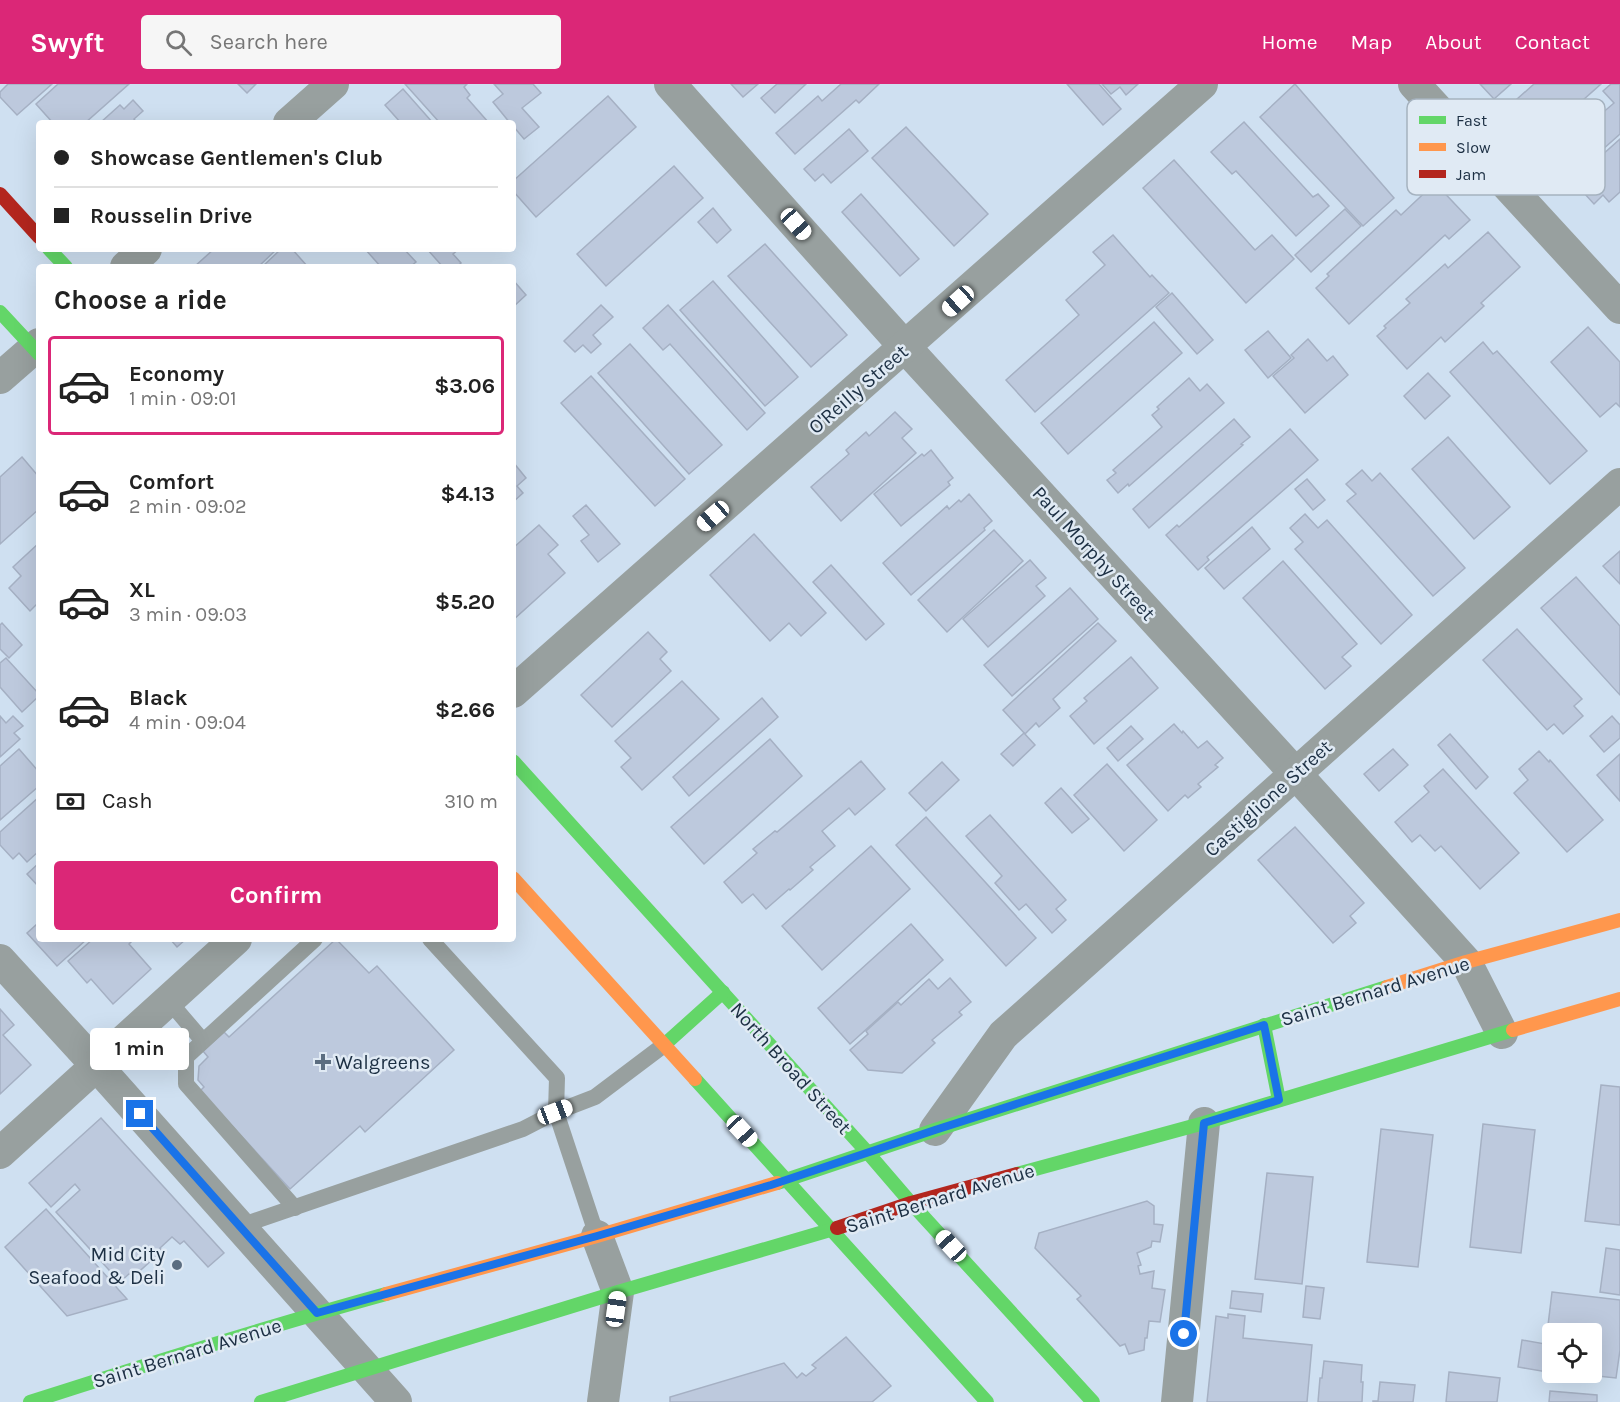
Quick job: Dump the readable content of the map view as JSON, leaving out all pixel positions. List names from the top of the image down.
{
  "streets": {
    "street": [
      "O'Reilly Street",
      "Paul Morphy Street",
      "Castiglione Street",
      "Saint Bernard Avenue",
      "North Broad Street"
    ]
  },
  "crossings": [
    ["O'Reilly Street", "Paul Morphy Street"],
    ["Paul Morphy Street", "Castiglione Street"],
    ["Paul Morphy Street", "Saint Bernard Avenue"],
    ["Castiglione Street", "Saint Bernard Avenue"],
    ["Saint Bernard Avenue", "North Broad Street"]
  ],
  "places": {
    "health": ["Walgreens"],
    "other": ["Mid City Seafood & Deli"]
  },
  "legend": ["Fast", "Slow", "Jam"],
  "page": {
    "header": "Swyft",
    "search": "Search here",
    "nav": [
      "Home",
      "Map",
      "About",
      "Contact"
    ],
    "banner": ["Showcase Gentlemen's Club", "Rousselin Drive"],
    "heading": "Choose a ride",
    "list": [
      {
        "name": "Economy",
        "note": "1 min · 09:01",
        "value": "$3.06"
      },
      {
        "name": "Comfort",
        "note": "2 min · 09:02",
        "value": "$4.13"
      },
      {
        "name": "XL",
        "note": "3 min · 09:03",
        "value": "$5.20"
      },
      {
        "name": "Black",
        "note": "4 min · 09:04",
        "value": "$2.66"
      }
    ],
    "pay": ["Cash", "310 m"],
    "buttons": "Confirm",
    "bubble": "1 min"
  }
}
